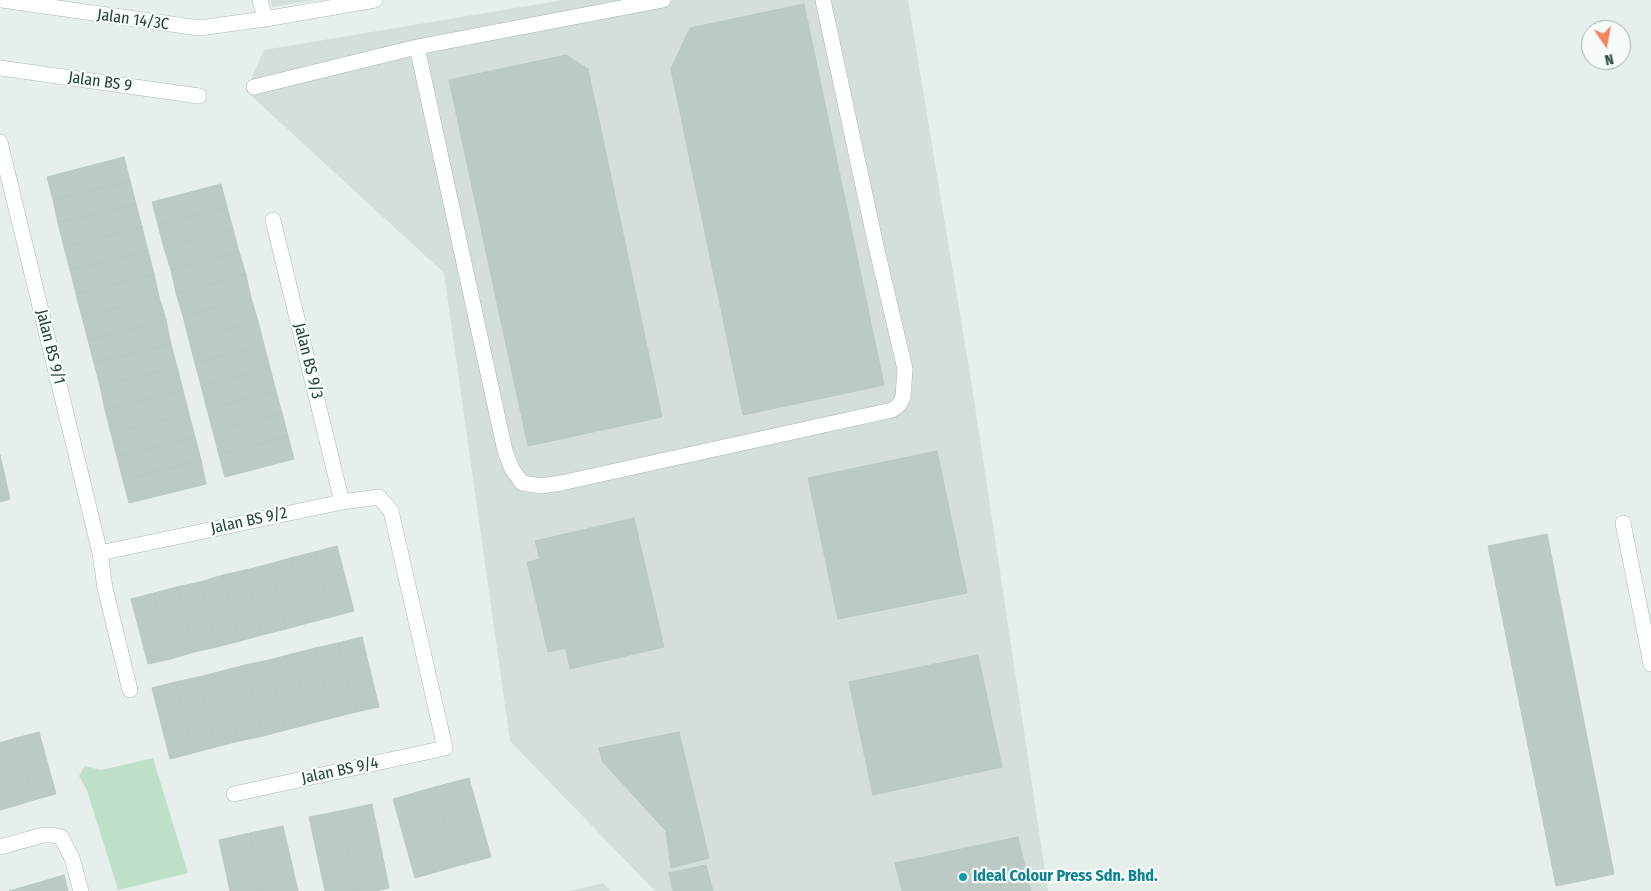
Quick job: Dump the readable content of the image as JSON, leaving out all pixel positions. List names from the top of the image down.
{
  "streets": {
    "street": [
      "Jalan 14/3C",
      "Jalan BS 9",
      "Jalan BS 9/1",
      "Jalan BS 9/3",
      "Jalan BS 9/2",
      "Jalan BS 9/4"
    ]
  },
  "crossings": [
    ["Jalan BS 9/1", "Jalan BS 9/2"],
    ["Jalan BS 9/3", "Jalan BS 9/2"],
    ["Jalan BS 9/2", "Jalan BS 9/4"]
  ],
  "places": ["Ideal Colour Press Sdn. Bhd."],
  "north": "bottom"
}
